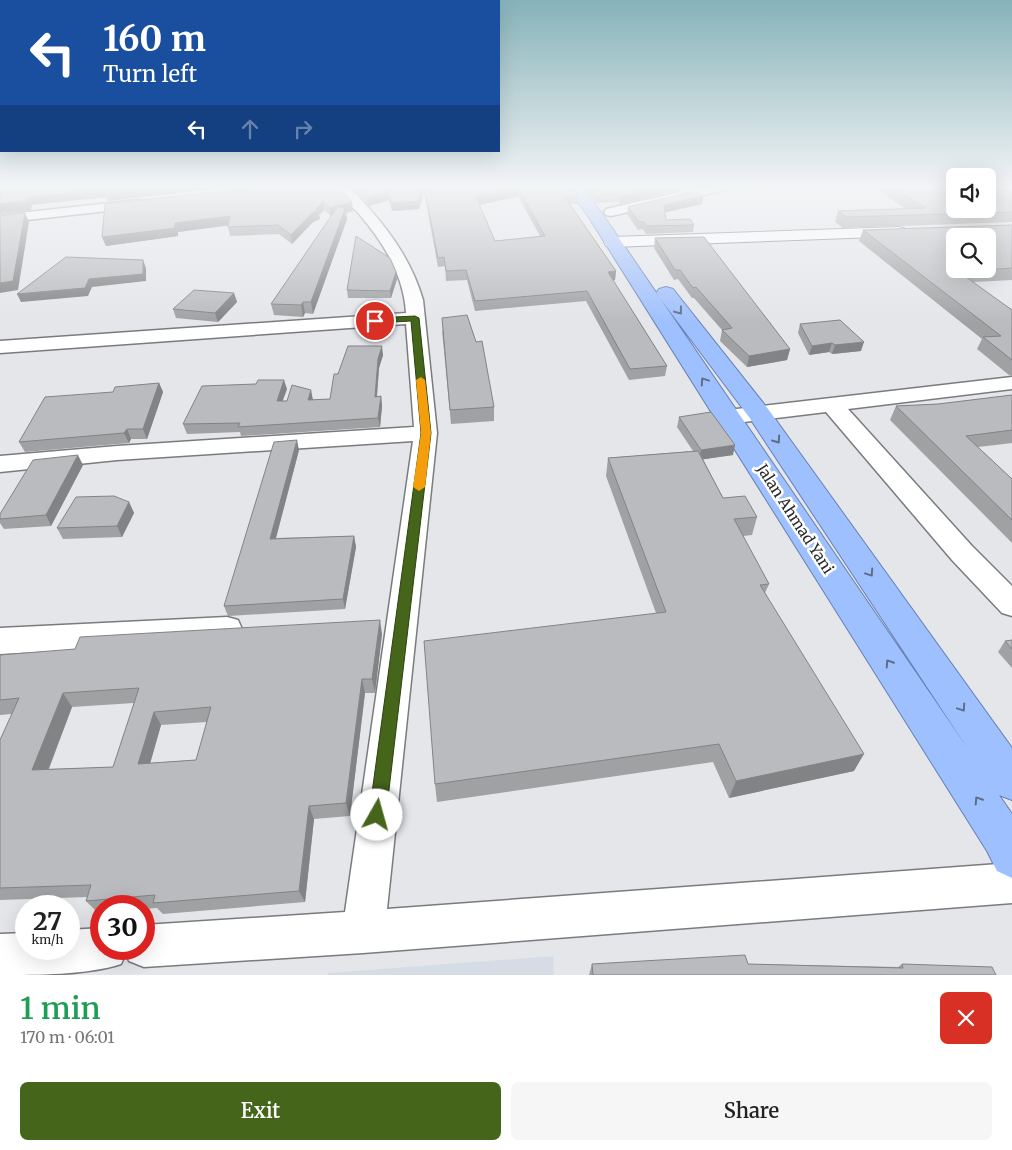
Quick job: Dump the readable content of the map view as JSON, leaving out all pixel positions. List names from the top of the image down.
{
  "streets": {
    "highway": ["Jalan Ahmad Yani"]
  },
  "page": {
    "turn": ["160 m", "Turn left"],
    "speed": "27 km/h",
    "limit": "30",
    "heading": ["1 min", "170 m · 06:01"],
    "buttons": ["Exit", "Share"]
  }
}
